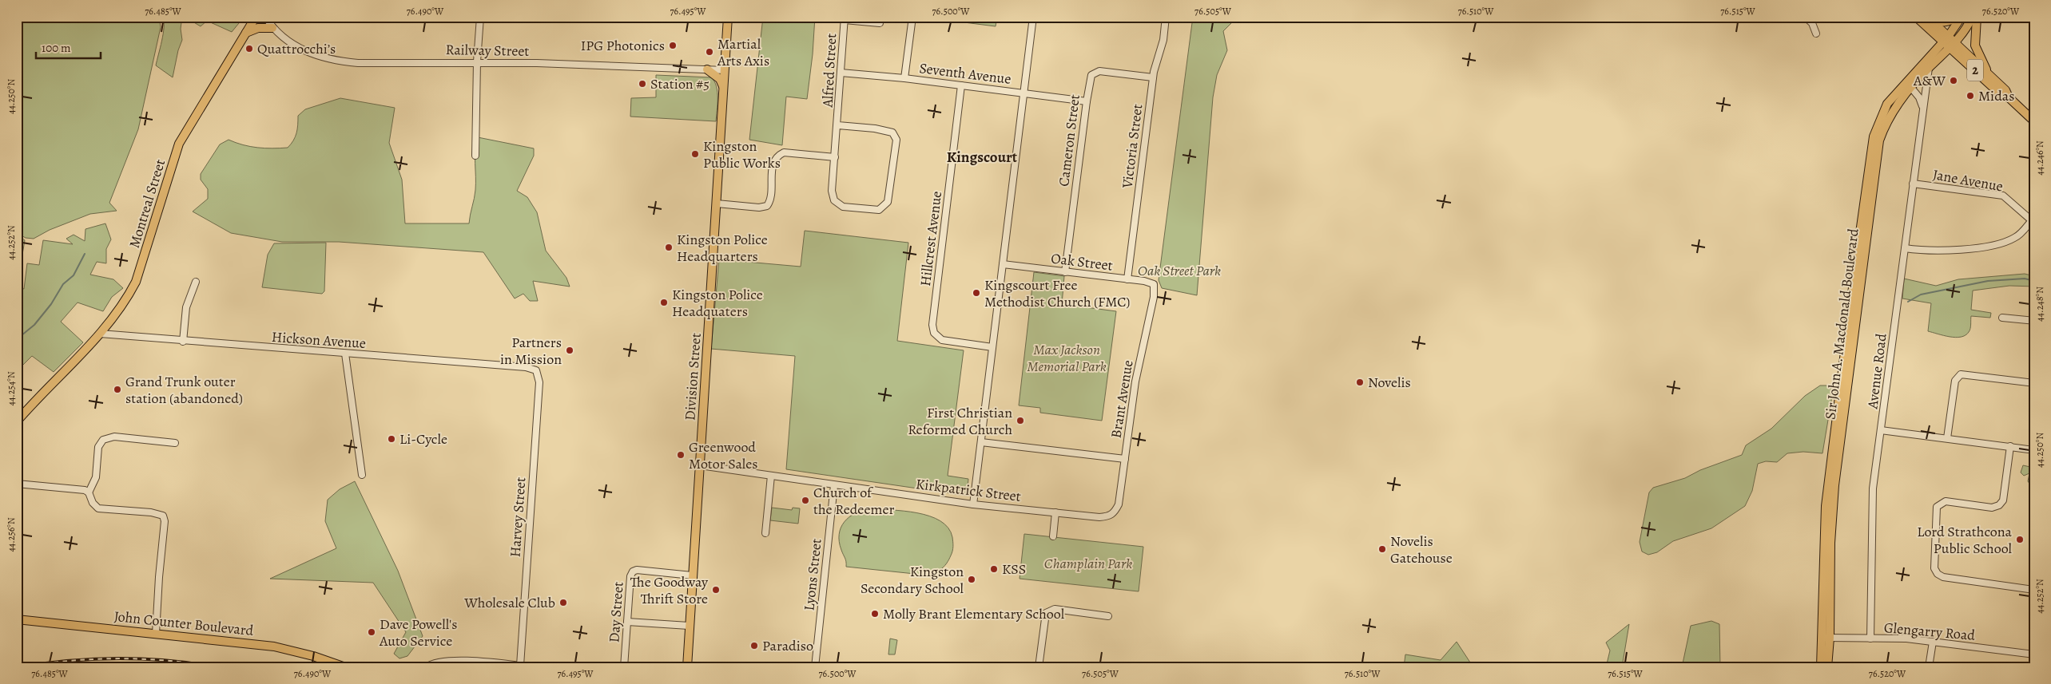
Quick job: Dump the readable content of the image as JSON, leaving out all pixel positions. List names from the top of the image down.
{
  "streets": {
    "main road": [
      "2",
      "Montreal Street",
      "Sir John A. Macdonald Boulevard",
      "Division Street",
      "John Counter Boulevard"
    ],
    "street": [
      "Railway Street",
      "Alfred Street",
      "Seventh Avenue",
      "Cameron Street",
      "Victoria Street",
      "Jane Avenue",
      "Hillcrest Avenue",
      "Oak Street",
      "Hickson Avenue",
      "Avenue Road",
      "Brant Avenue",
      "Kirkpatrick Street",
      "Harvey Street",
      "Lyons Street",
      "Day Street",
      "Glengarry Road"
    ]
  },
  "crossings": [
    ["Railway Street", "Division Street"],
    ["Alfred Street", "Seventh Avenue"],
    ["2", "Sir John A. Macdonald Boulevard"],
    ["Seventh Avenue", "Cameron Street"],
    ["Seventh Avenue", "Hillcrest Avenue"],
    ["Cameron Street", "Victoria Street"],
    ["Cameron Street", "Oak Street"],
    ["Victoria Street", "Oak Street"],
    ["Jane Avenue", "Avenue Road"],
    ["Montreal Street", "Hickson Avenue"],
    ["Oak Street", "Brant Avenue"],
    ["Sir John A. Macdonald Boulevard", "Avenue Road"],
    ["Sir John A. Macdonald Boulevard", "Glengarry Road"],
    ["Hickson Avenue", "Harvey Street"],
    ["Avenue Road", "Glengarry Road"],
    ["Division Street", "Kirkpatrick Street"],
    ["Division Street", "Day Street"],
    ["Brant Avenue", "Kirkpatrick Street"],
    ["Kirkpatrick Street", "Lyons Street"]
  ],
  "districts": ["Kingscourt"],
  "parks": ["Oak Street Park", "Max Jackson Memorial Park", "Champlain Park"],
  "places": [
    "IPG Photonics",
    "Quattrocchi’s",
    "Martial Arts Axis",
    "A&W",
    "Station #5",
    "Midas",
    "Kingston Public Works",
    "Kingston Police Headquarters",
    "Kingscourt Free Methodist Church (FMC)",
    "Kingston Police Headquaters",
    "Partners in Mission",
    "Novelis",
    "Grand Trunk outer station (abandoned)",
    "First Christian Reformed Church",
    "Li-Cycle",
    "Greenwood Motor Sales",
    "Church of the Redeemer",
    "Lord Strathcona Public School",
    "Novelis Gatehouse",
    "KSS",
    "Kingston Secondary School",
    "The Goodway Thrift Store",
    "Wholesale Club",
    "Molly Brant Elementary School",
    "Dave Powell's Auto Service",
    "Paradiso"
  ],
  "scale_bar": "100 m",
  "coordinates": [
    "76.485°W",
    "76.490°W",
    "76.495°W",
    "76.500°W",
    "76.505°W",
    "76.510°W",
    "76.515°W",
    "76.520°W",
    "44.250°N",
    "44.246°N",
    "44.252°N",
    "44.248°N",
    "44.254°N",
    "44.256°N"
  ]
}
